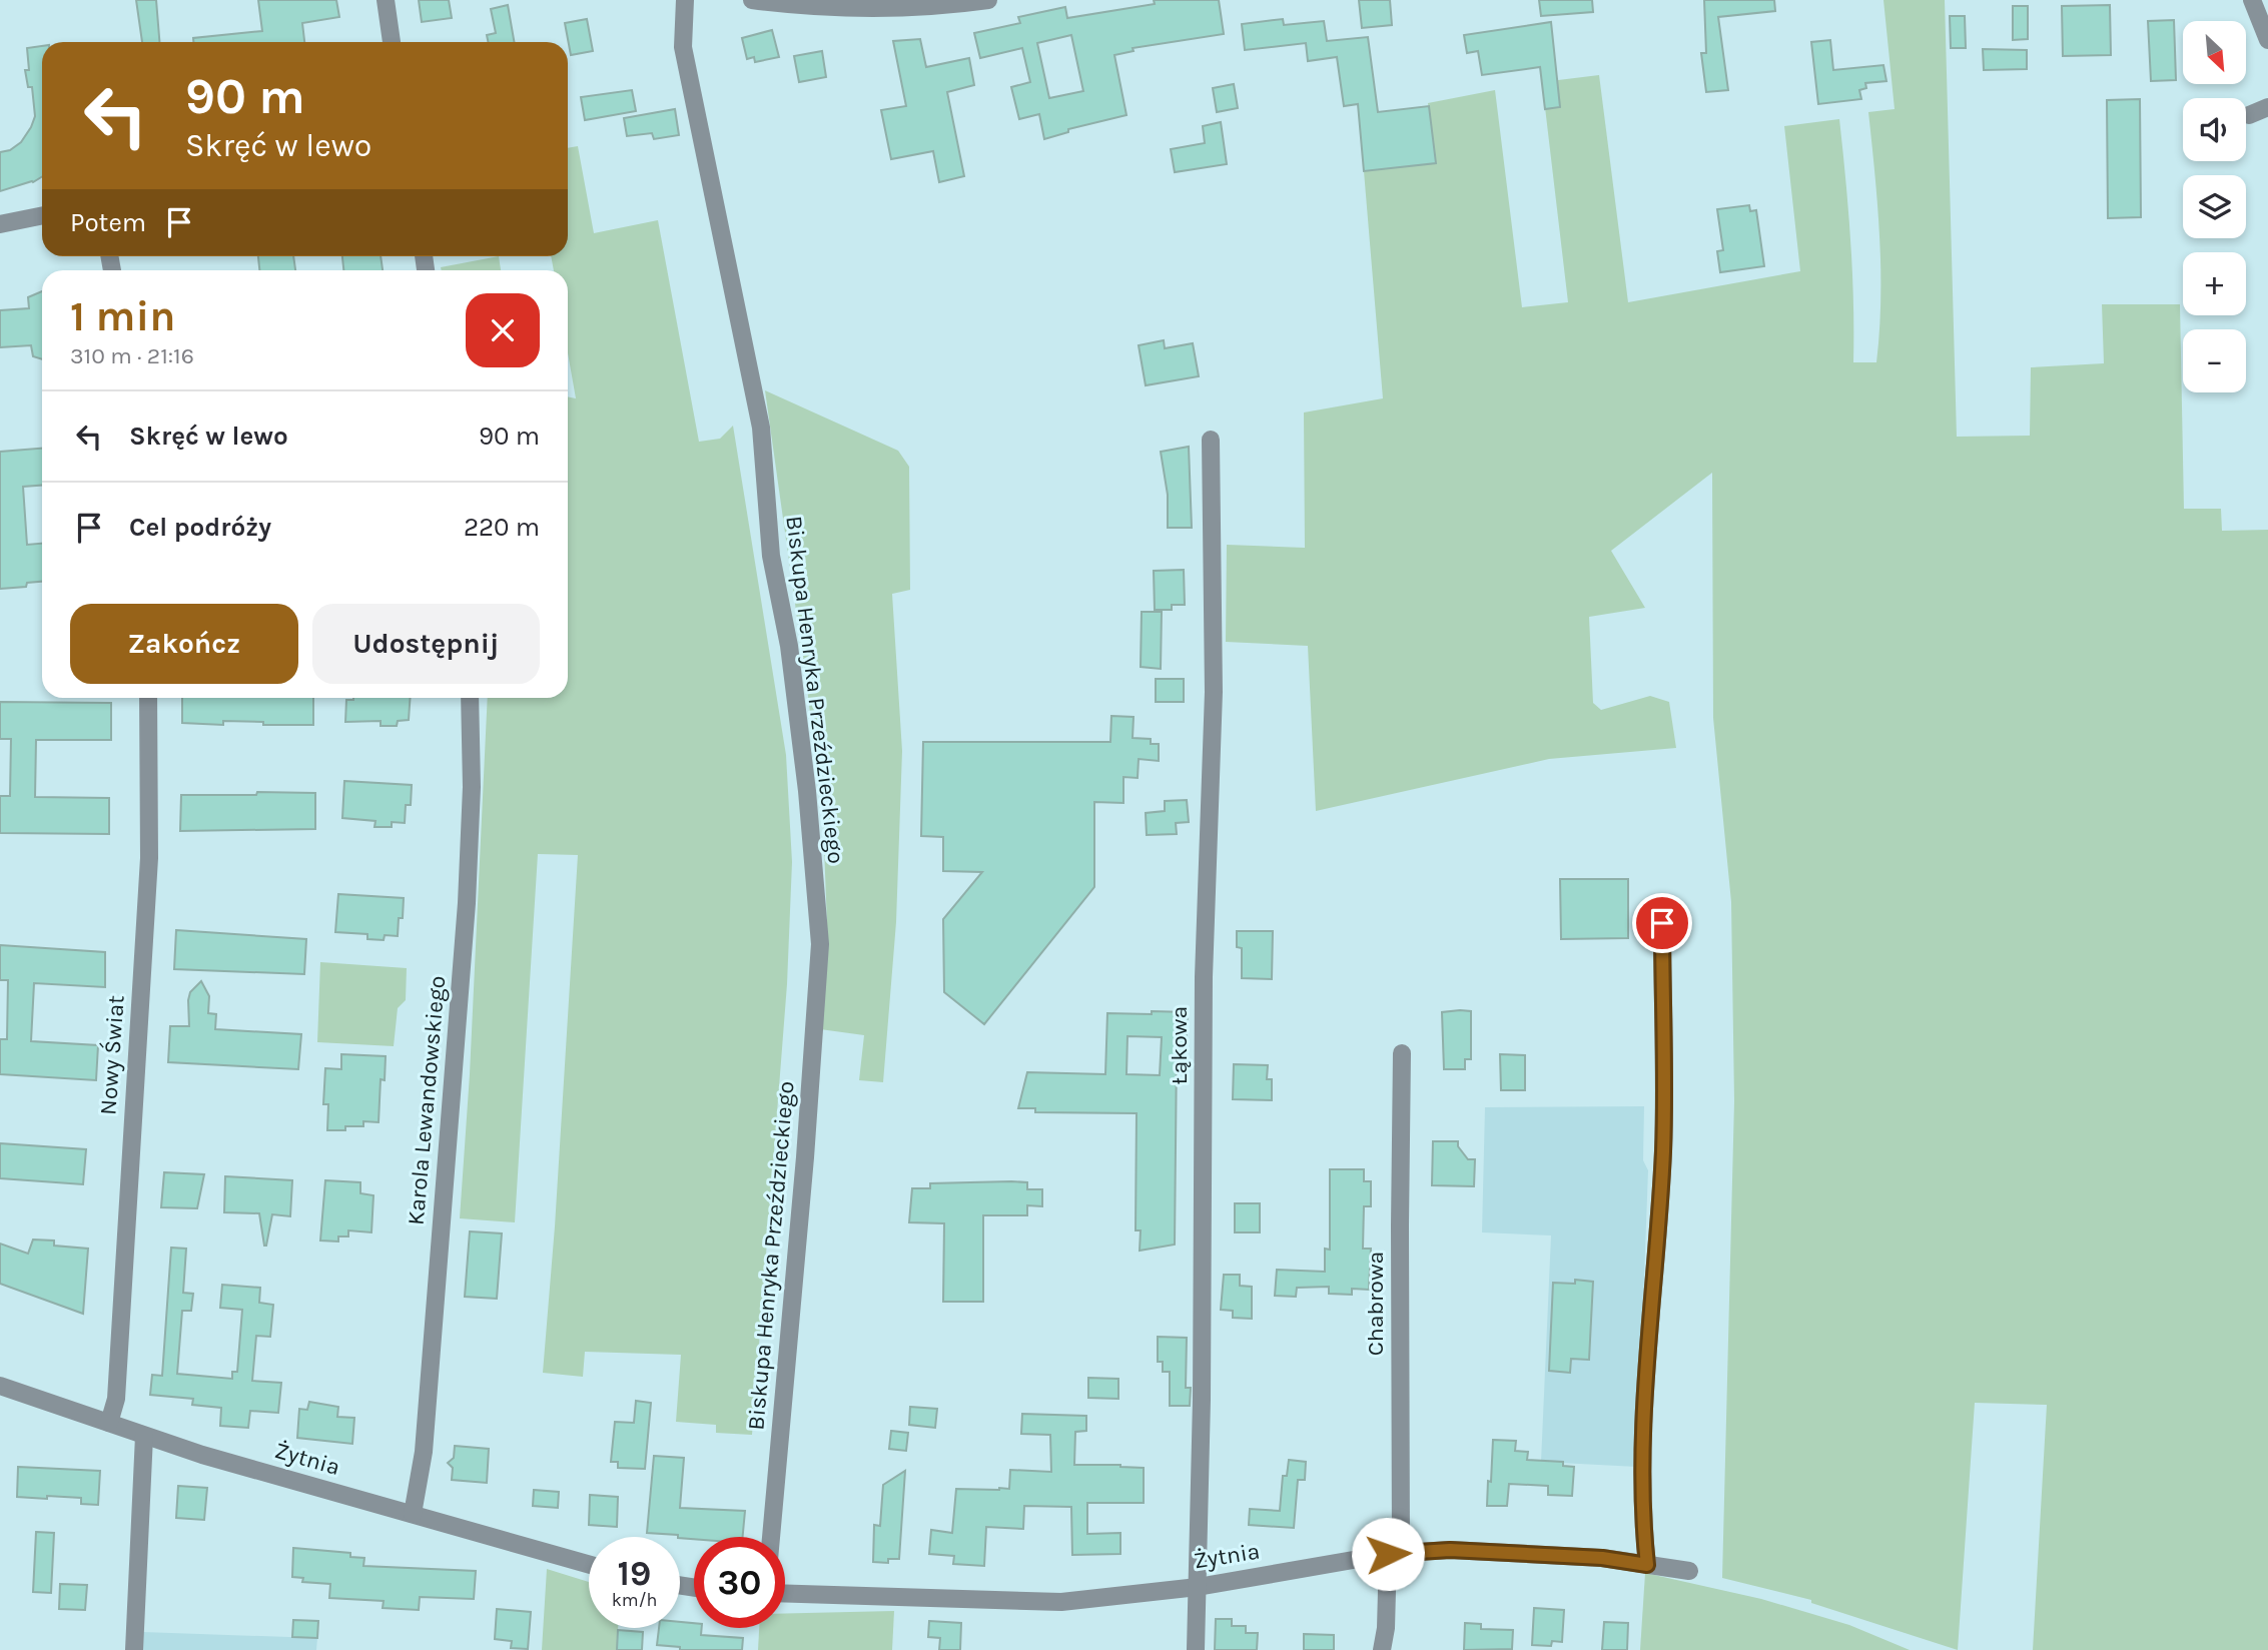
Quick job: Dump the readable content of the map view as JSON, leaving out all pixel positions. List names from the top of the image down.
{
  "streets": {
    "street": [
      "Biskupa Henryka Przeździeckiego",
      "Łąkowa",
      "Nowy Świat",
      "Karola Lewandowskiego",
      "Chabrowa",
      "Żytnia"
    ]
  },
  "crossings": [
    ["Łąkowa", "Żytnia"],
    ["Nowy Świat", "Żytnia"],
    ["Karola Lewandowskiego", "Żytnia"],
    ["Chabrowa", "Żytnia"]
  ],
  "north": "bottom right",
  "page": {
    "map_buttons": ["+", "−"],
    "turn": ["90 m", "Skręć w lewo"],
    "then": "Potem",
    "heading": ["1 min", "310 m · 21:16"],
    "list": [
      {
        "name": "Skręć w lewo",
        "value": "90 m"
      },
      {
        "name": "Cel podróży",
        "value": "220 m"
      }
    ],
    "buttons": ["Zakończ", "Udostępnij"],
    "speed": "19 km/h",
    "limit": "30"
  }
}
